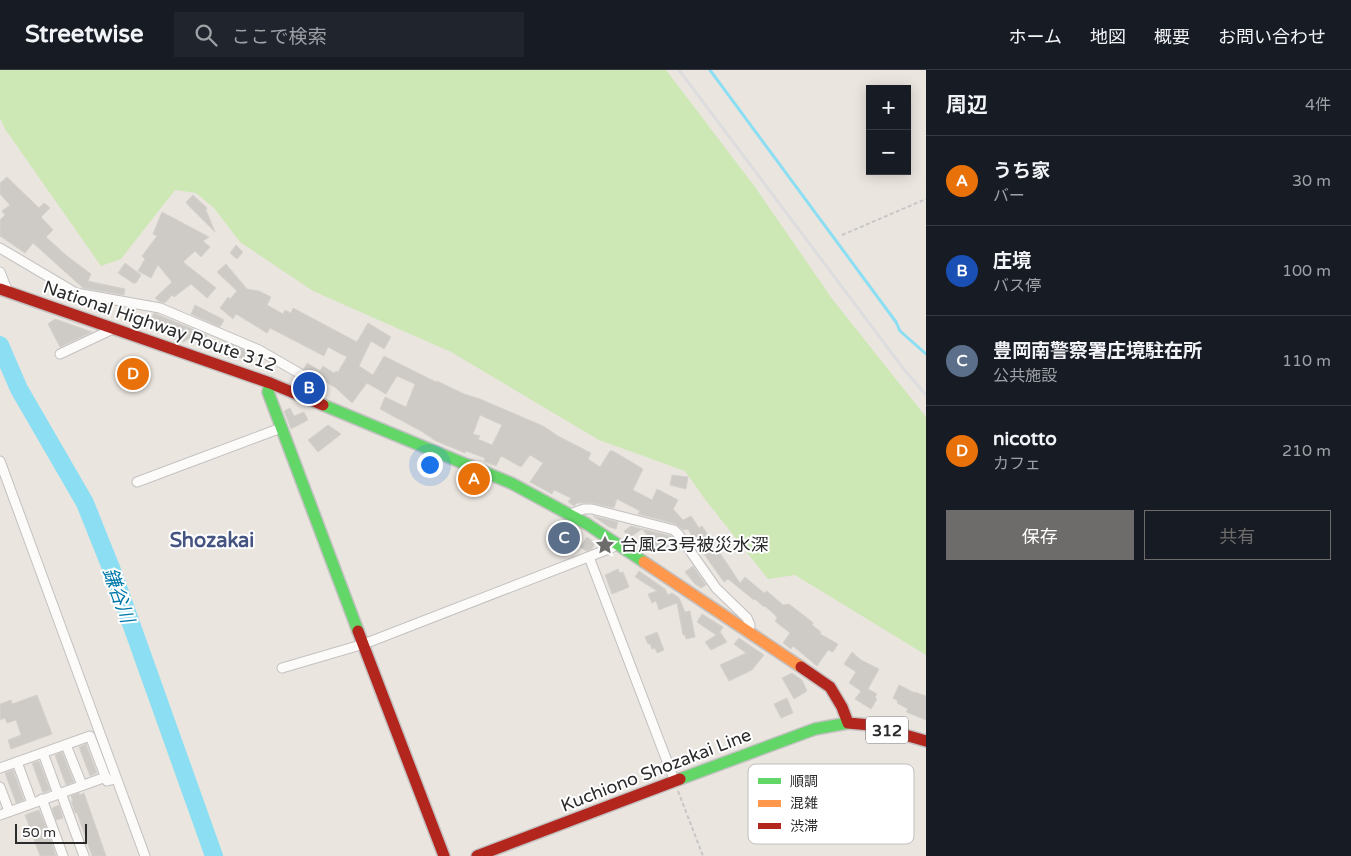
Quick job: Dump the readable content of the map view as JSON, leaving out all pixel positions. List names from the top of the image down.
{
  "streets": {
    "main road": ["National Highway Route 312", "312", "Kuchiono Shozakai Line"]
  },
  "crossings": [
    ["National Highway Route 312", "312"],
    ["National Highway Route 312", "Kuchiono Shozakai Line"],
    ["312", "Kuchiono Shozakai Line"]
  ],
  "districts": ["Shozakai"],
  "water": ["鎌谷川"],
  "places": {
    "place": ["台風23号被災水深"]
  },
  "legend": ["順調", "混雑", "渋滞"],
  "scale_bar": "50 m",
  "page": {
    "header": "Streetwise",
    "search": "ここで検索",
    "nav": [
      "ホーム",
      "地図",
      "概要",
      "お問い合わせ"
    ],
    "heading": ["周辺", "4件"],
    "map_buttons": ["+", "−"],
    "list": [
      {
        "mark": "A",
        "name": "うち家",
        "note": "バー",
        "value": "30 m"
      },
      {
        "mark": "B",
        "name": "庄境",
        "note": "バス停",
        "value": "100 m"
      },
      {
        "mark": "C",
        "name": "豊岡南警察署庄境駐在所",
        "note": "公共施設",
        "value": "110 m"
      },
      {
        "mark": "D",
        "name": "nicotto",
        "note": "カフェ",
        "value": "210 m"
      }
    ],
    "pins": [
      "D",
      "B",
      "A",
      "C"
    ],
    "buttons": ["保存", "共有"],
    "scale": "50 m"
  }
}
